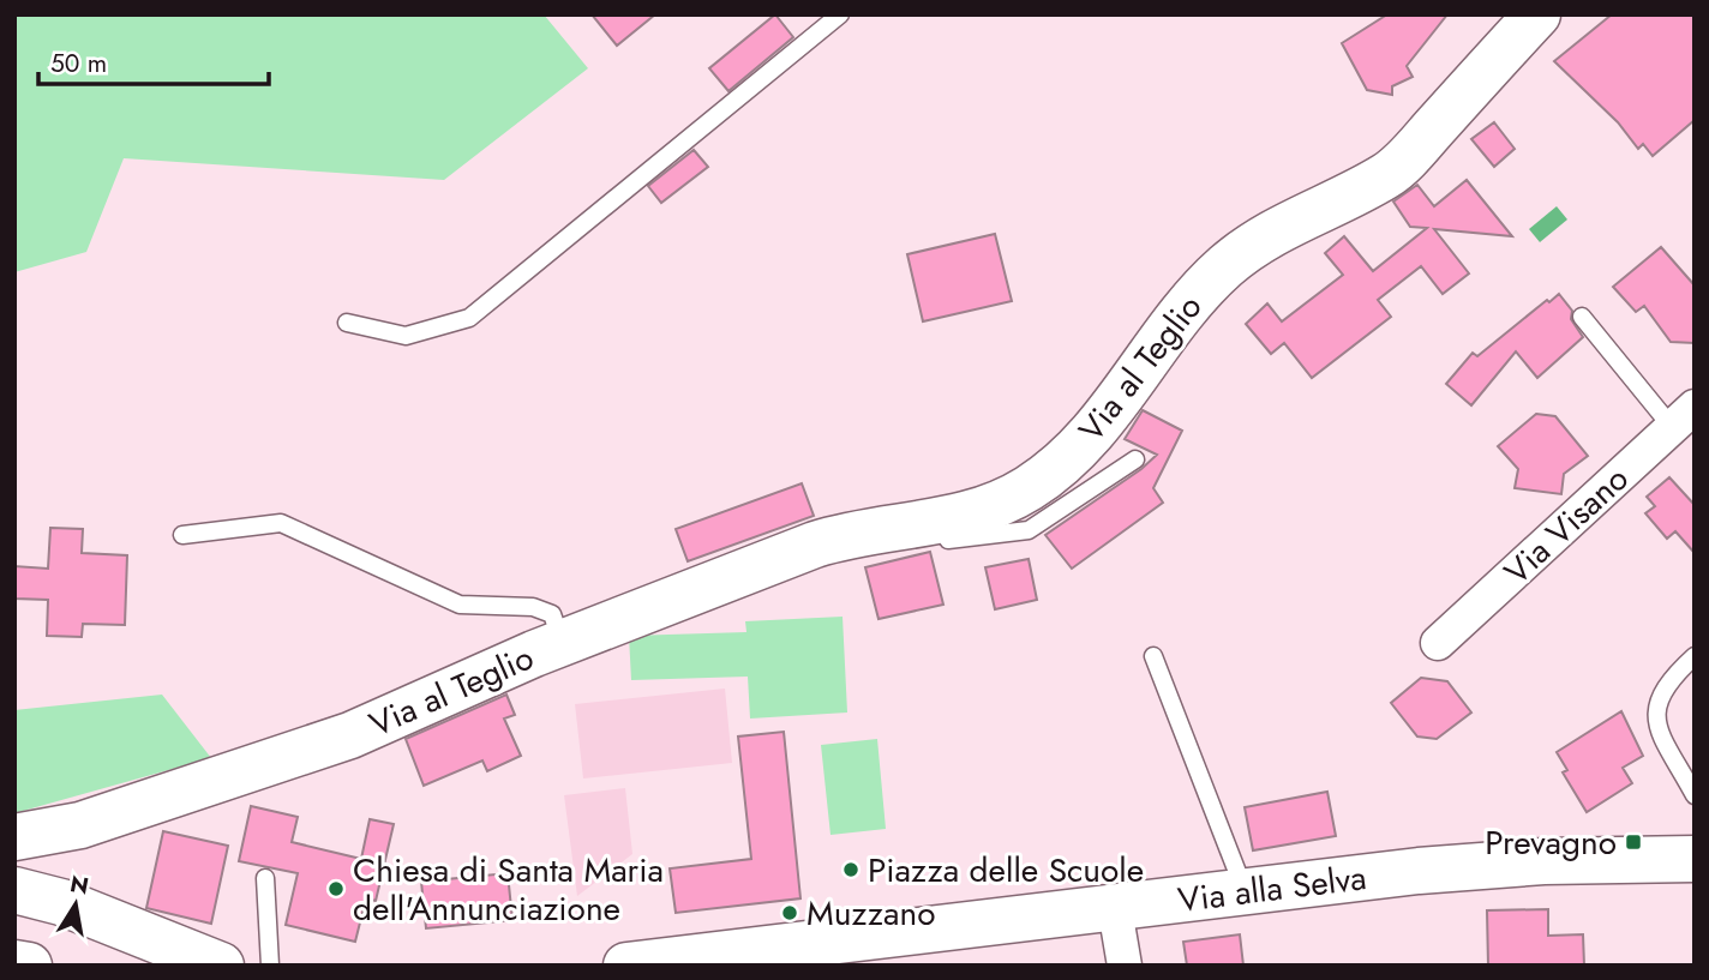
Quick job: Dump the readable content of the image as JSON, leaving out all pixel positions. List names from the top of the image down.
{
  "streets": {
    "street": ["Via al Teglio", "Via Visano", "Via alla Selva"]
  },
  "places": {
    "transit": ["Prevagno"],
    "other": ["Piazza delle Scuole", "Chiesa di Santa Maria dell'Annunciazione", "Muzzano"]
  },
  "scale_bar": "50 m",
  "north": "top"
}
